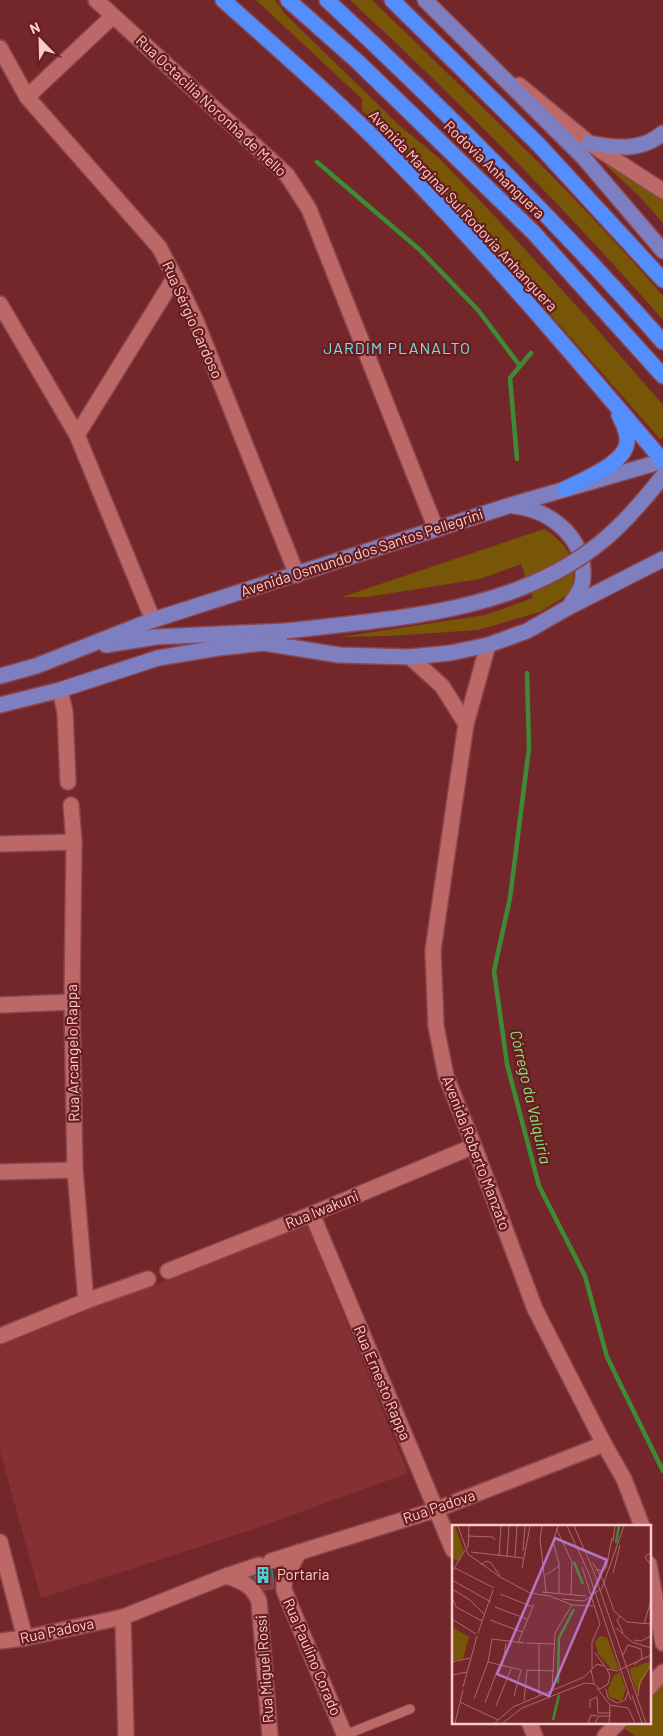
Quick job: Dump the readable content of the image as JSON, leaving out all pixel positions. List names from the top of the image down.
{
  "streets": {
    "highway": ["Rodovia Anhanguera", "Avenida Marginal Sul Rodovia Anhanguera"],
    "main road": ["Avenida Osmundo dos Santos Pellegrini"],
    "street": [
      "Rua Octacilia Noronha de Mello",
      "Rua Sérgio Cardoso",
      "Rua Arcangelo Rappa",
      "Avenida Roberto Manzato",
      "Rua Iwakuni",
      "Rua Ernesto Rappa",
      "Rua Padova",
      "Rua Paulino Corado",
      "Rua Miguel Rossi"
    ]
  },
  "crossings": [
    ["Rua Octacilia Noronha de Mello", "Avenida Osmundo dos Santos Pellegrini"],
    ["Avenida Marginal Sul Rodovia Anhanguera", "Avenida Osmundo dos Santos Pellegrini"],
    ["Rua Sérgio Cardoso", "Avenida Osmundo dos Santos Pellegrini"],
    ["Avenida Roberto Manzato", "Rua Iwakuni"],
    ["Avenida Roberto Manzato", "Rua Padova"],
    ["Rua Iwakuni", "Rua Ernesto Rappa"],
    ["Rua Ernesto Rappa", "Rua Padova"],
    ["Rua Padova", "Rua Paulino Corado"],
    ["Rua Paulino Corado", "Rua Miguel Rossi"]
  ],
  "districts": ["JARDIM PLANALTO"],
  "water": ["Córrego da Valquiria"],
  "places": {
    "building": ["Portaria"]
  },
  "north": "top left"
}
